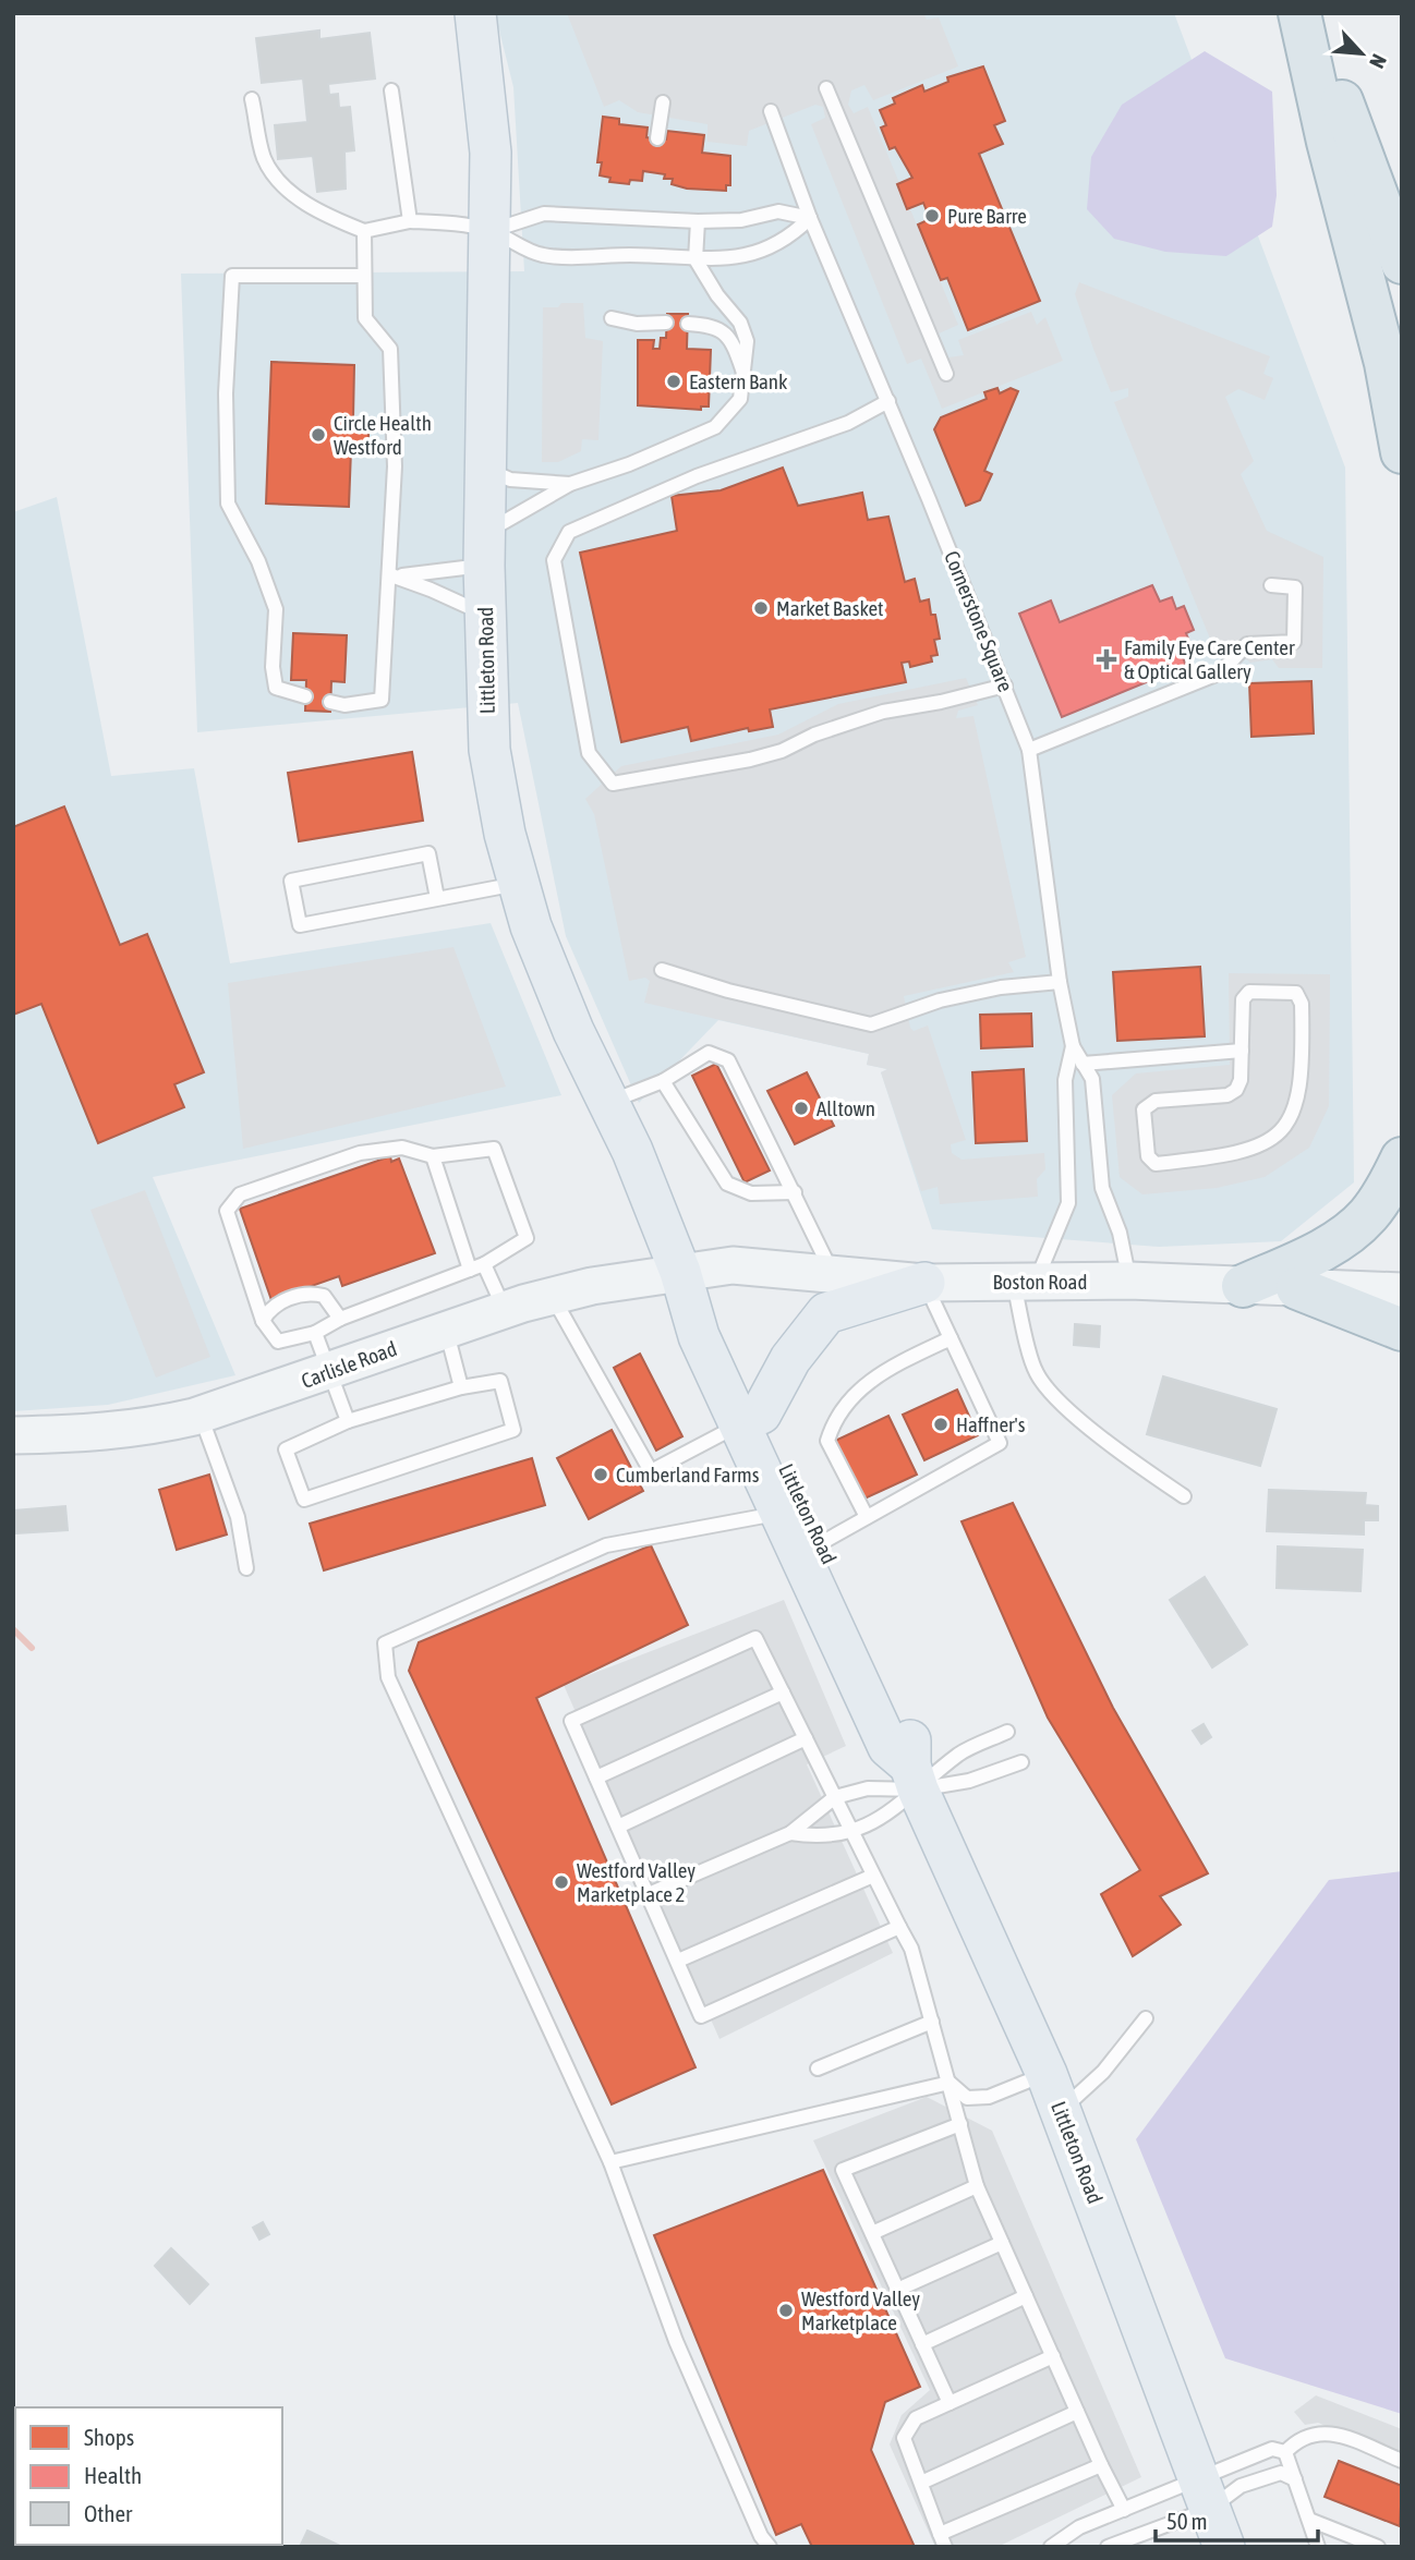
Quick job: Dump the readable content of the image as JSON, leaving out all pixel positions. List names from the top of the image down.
{
  "streets": {
    "main road": ["Littleton Road", "Boston Road", "Carlisle Road"],
    "lane": ["Cornerstone Square"]
  },
  "crossings": [
    ["Cornerstone Square", "Boston Road"],
    ["Littleton Road", "Boston Road"],
    ["Littleton Road", "Carlisle Road"],
    ["Boston Road", "Carlisle Road"]
  ],
  "places": {
    "other": [
      "Pure Barre",
      "Eastern Bank",
      "Circle Health Westford",
      "Market Basket",
      "Alltown",
      "Haffner's",
      "Cumberland Farms",
      "Westford Valley Marketplace 2",
      "Westford Valley Marketplace"
    ],
    "health": ["Family Eye Care Center & Optical Gallery"]
  },
  "legend": ["Shops", "Health", "Other"],
  "scale_bar": "50 m",
  "north": "bottom right"
}
